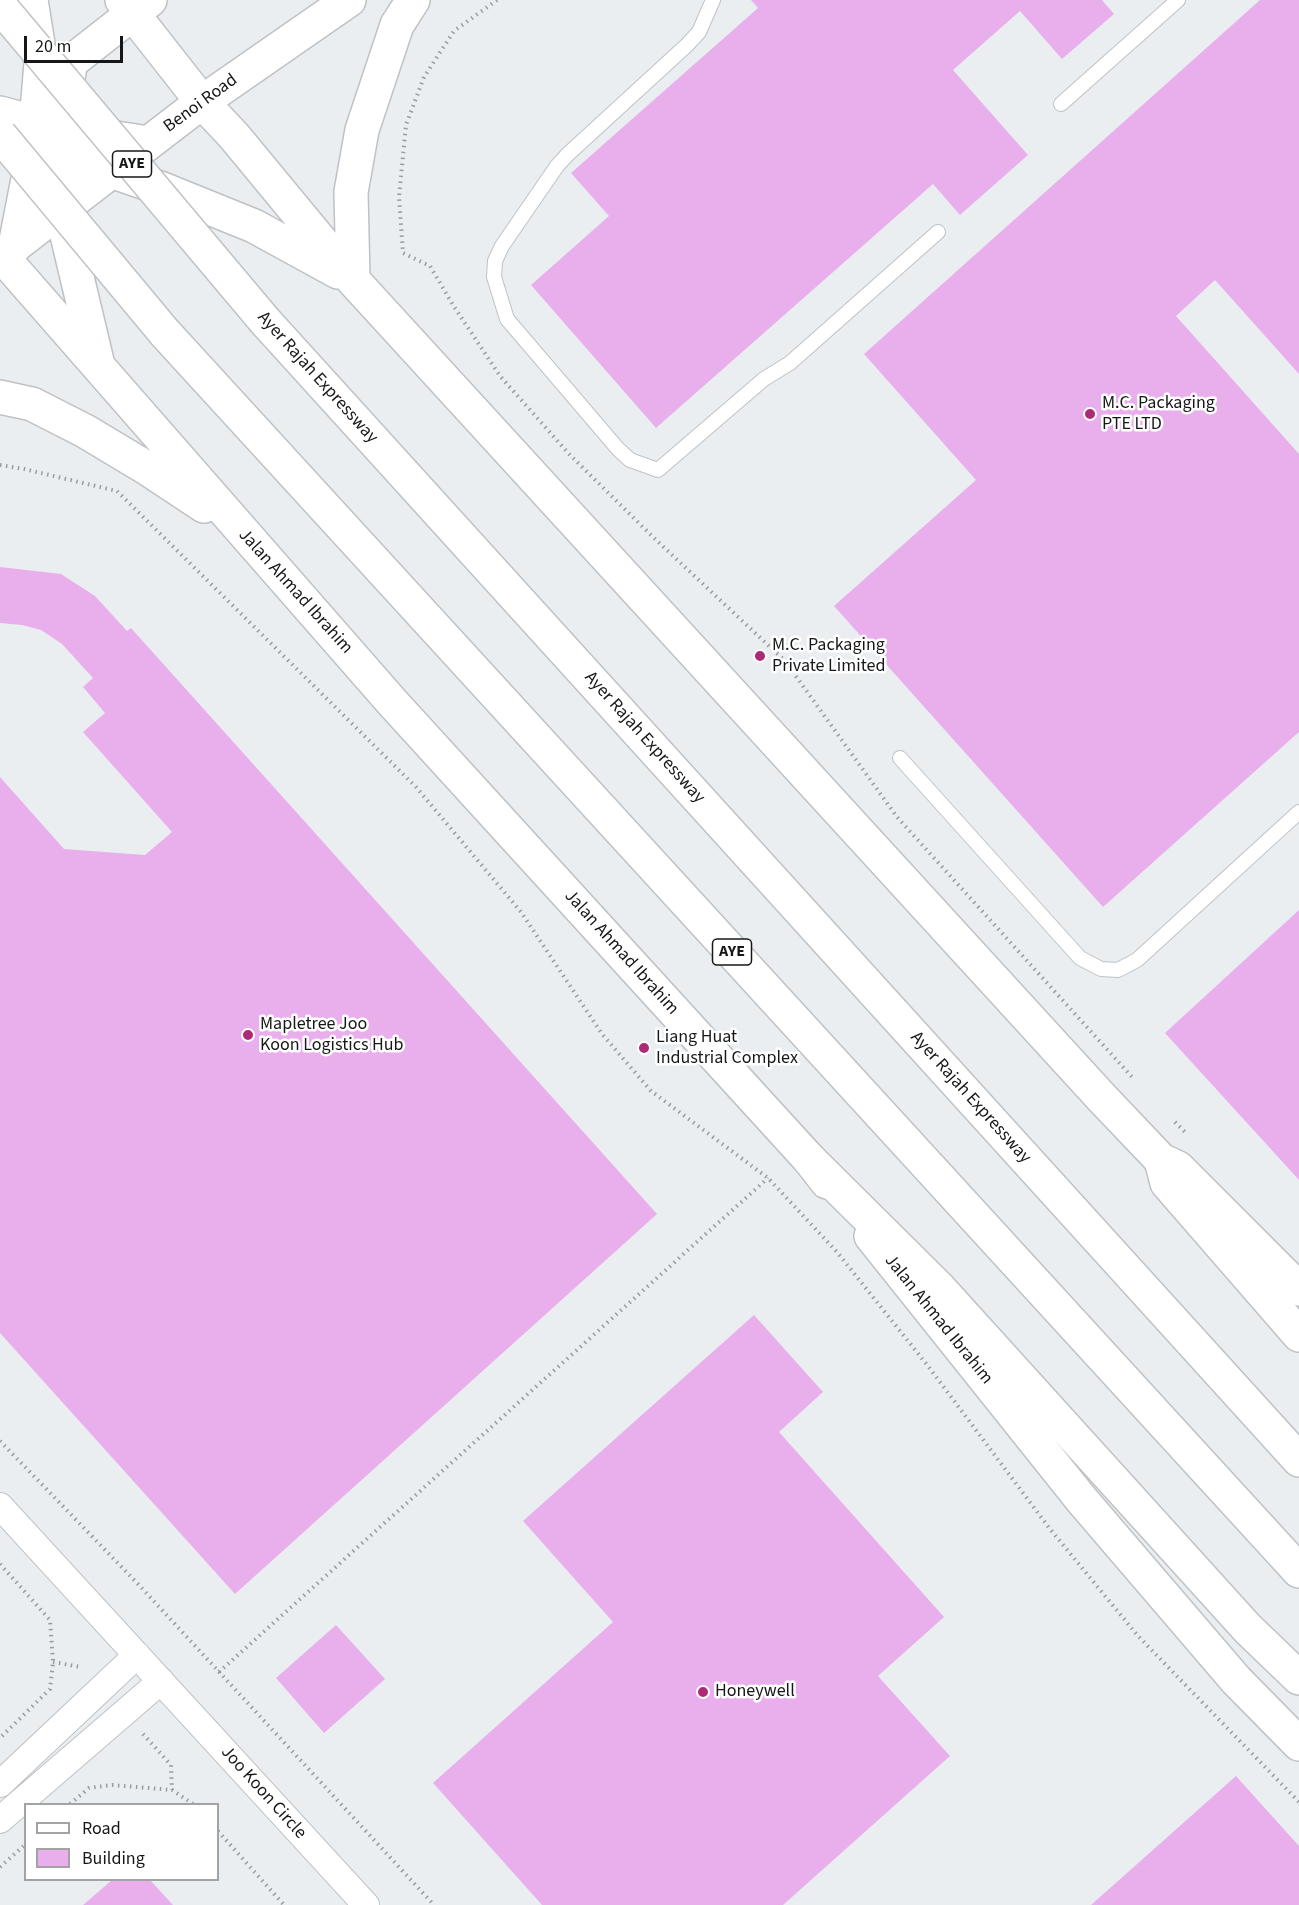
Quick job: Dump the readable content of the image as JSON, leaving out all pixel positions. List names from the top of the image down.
{
  "streets": {
    "main road": [
      "Benoi Road",
      "AYE",
      "Ayer Rajah Expressway",
      "Jalan Ahmad Ibrahim"
    ],
    "street": ["Joo Koon Circle"]
  },
  "crossings": [
    ["Benoi Road", "Jalan Ahmad Ibrahim"]
  ],
  "places": [
    "M.C. Packaging PTE LTD",
    "M.C. Packaging Private Limited",
    "Mapletree Joo Koon Logistics Hub",
    "Liang Huat Industrial Complex",
    "Honeywell"
  ],
  "legend": ["Road", "Building"],
  "scale_bar": "20 m"
}
